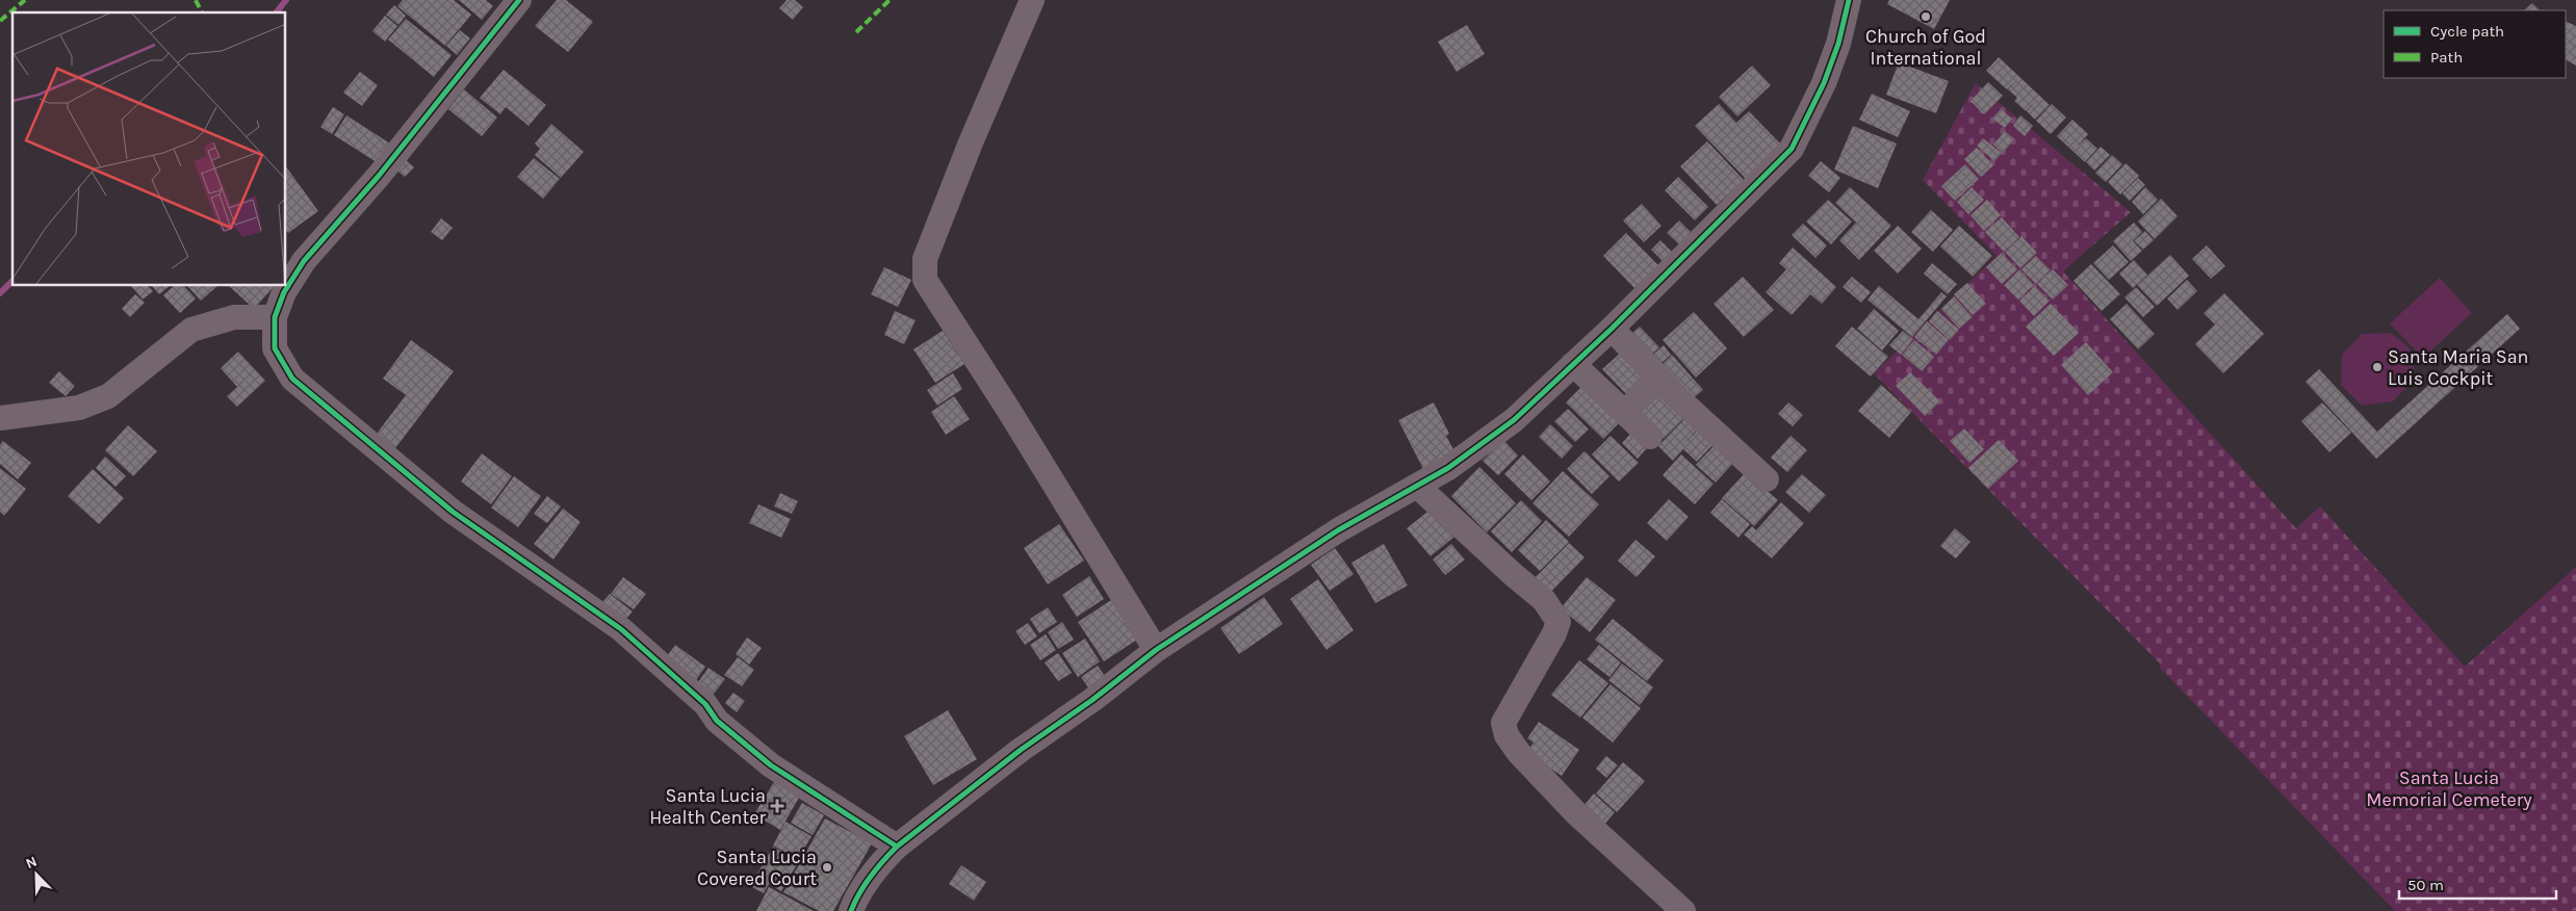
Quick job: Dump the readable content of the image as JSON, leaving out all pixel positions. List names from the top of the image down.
{
  "parks": ["Santa Lucia Memorial Cemetery"],
  "places": {
    "other": ["Church of God International", "Santa Maria San Luis Cockpit", "Santa Lucia Covered Court"],
    "health": ["Santa Lucia Health Center"]
  },
  "legend": ["Cycle path", "Path"],
  "scale_bar": "50 m",
  "north": "top left"
}
